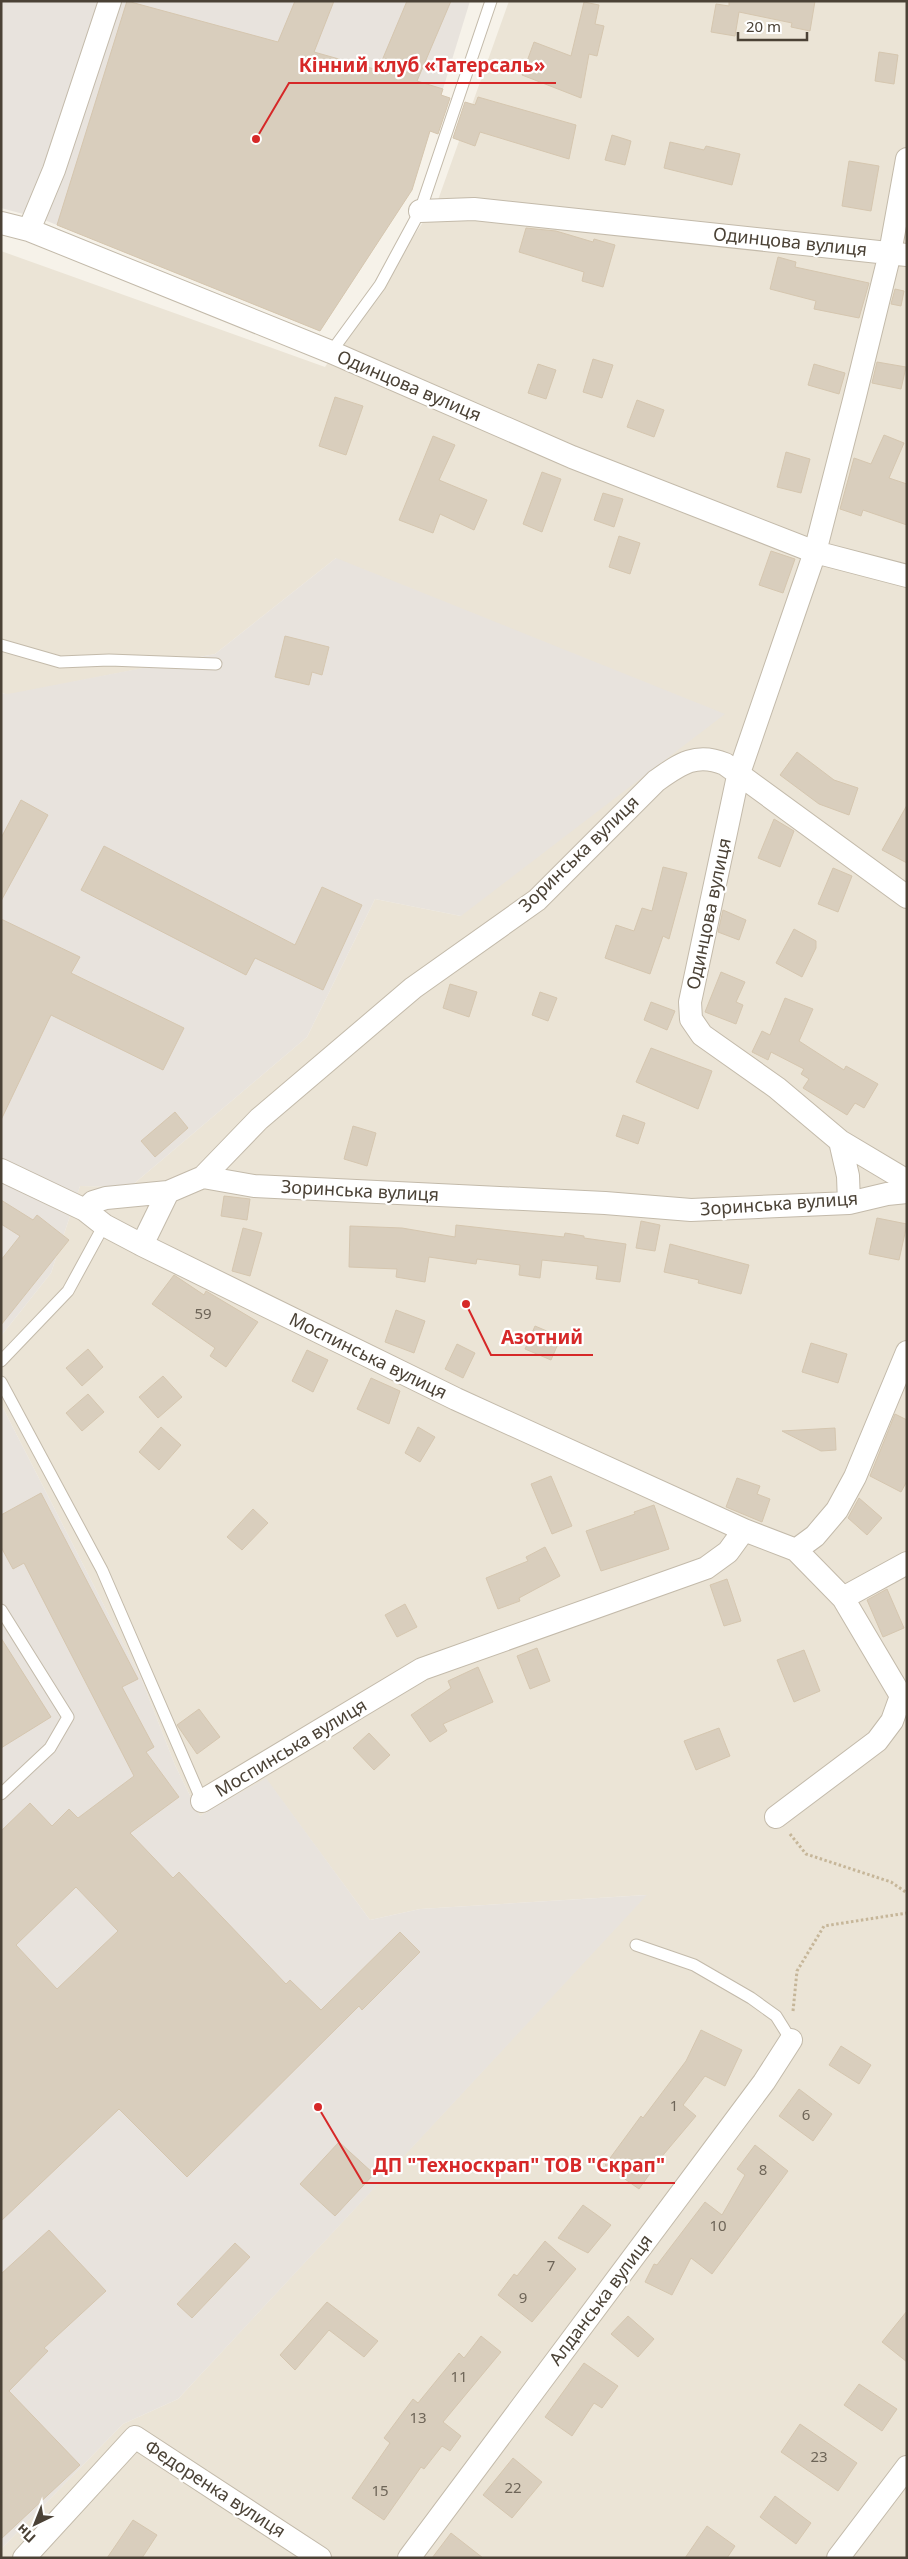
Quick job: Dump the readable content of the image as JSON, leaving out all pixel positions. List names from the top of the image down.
{
  "streets": {
    "street": [
      "Одинцова вулиця",
      "Зоринська вулиця",
      "Моспинська вулиця",
      "Алданська вулиця",
      "Федоренка вулиця"
    ]
  },
  "crossings": [
    ["Одинцова вулиця", "Зоринська вулиця"],
    ["Зоринська вулиця", "Моспинська вулиця"]
  ],
  "places": ["Кінний клуб «Татерсаль»", "Азотний", "ДП \"Техноскрап\" ТОВ \"Скрап\""],
  "house_numbers": [
    "59",
    "1",
    "6",
    "8",
    "10",
    "7",
    "9",
    "11",
    "13",
    "23",
    "22",
    "15"
  ],
  "scale_bar": "20 m",
  "north": "bottom left"
}
